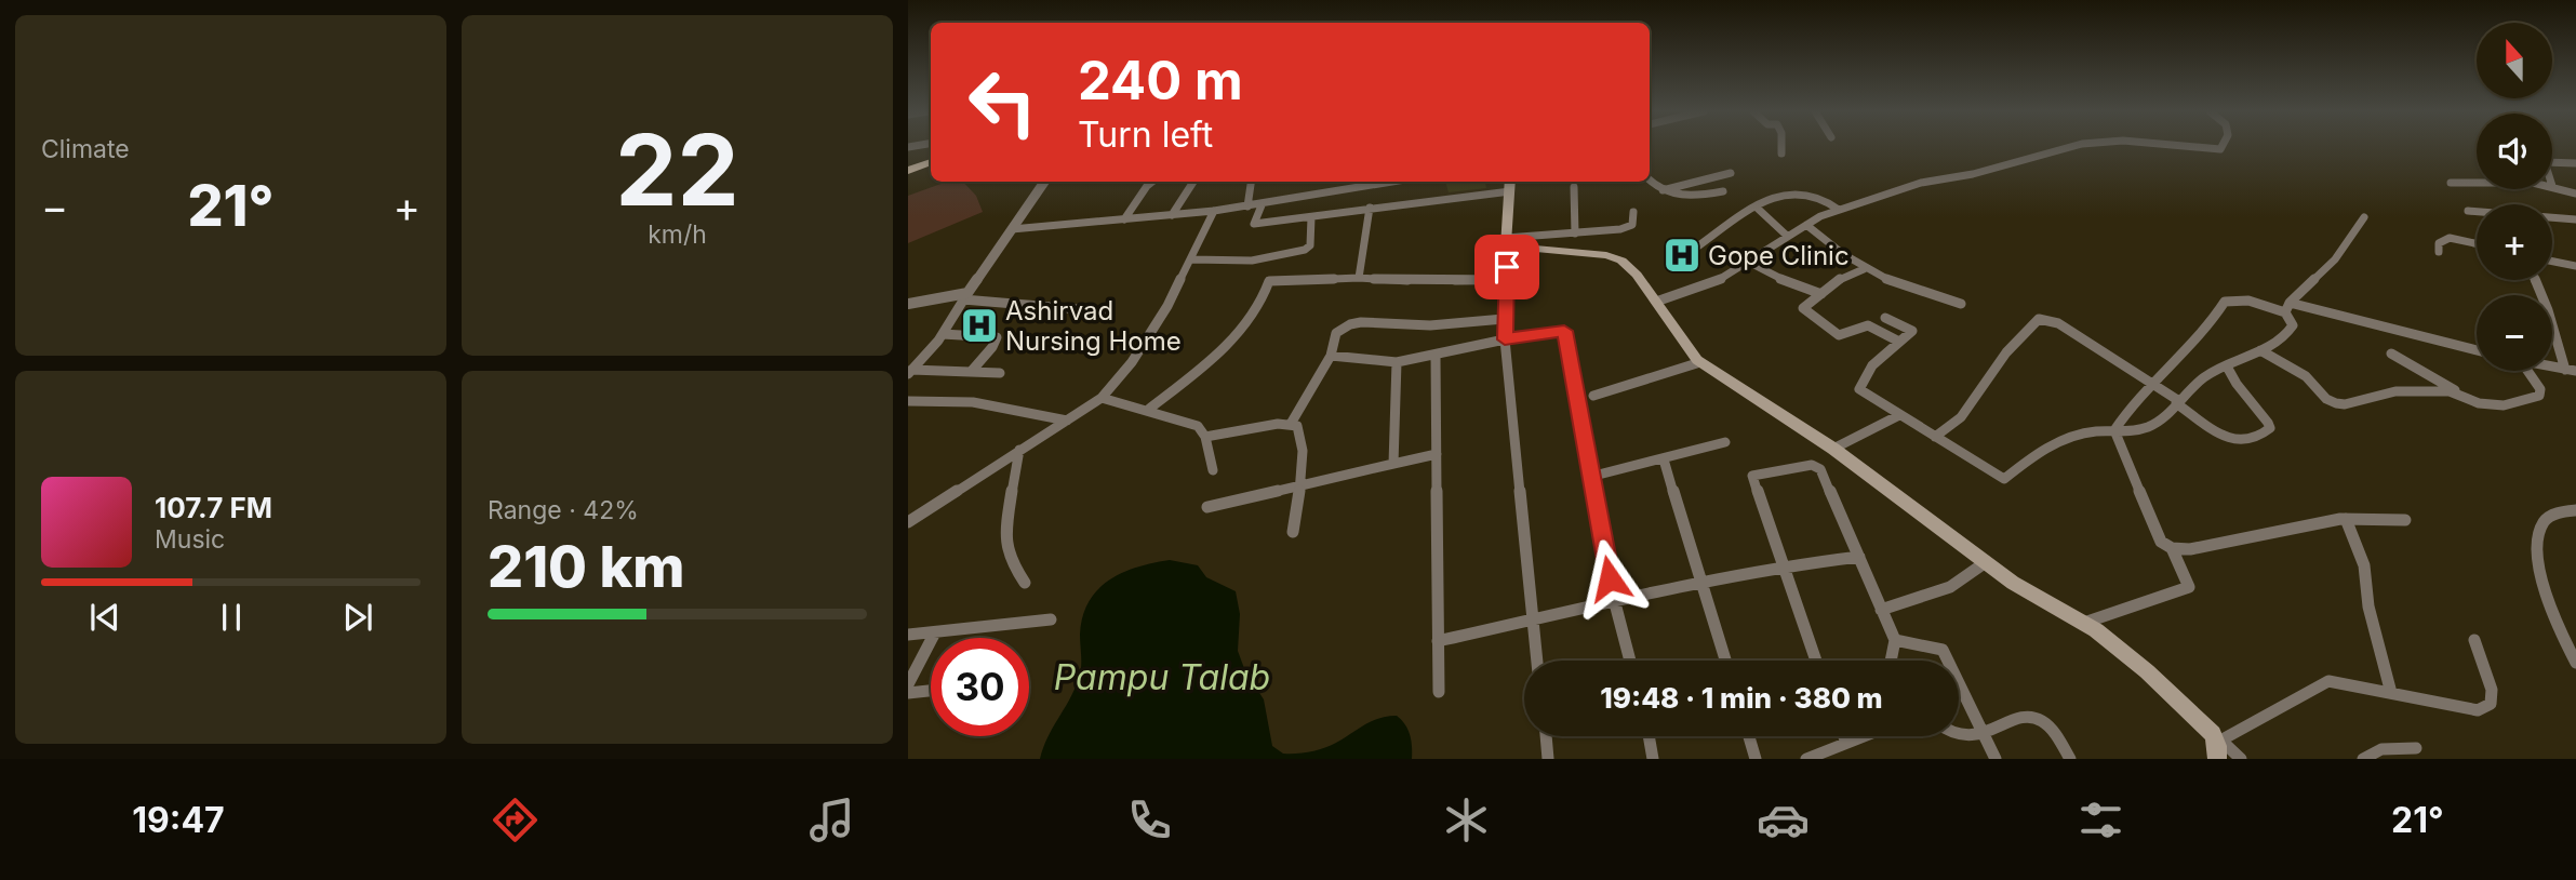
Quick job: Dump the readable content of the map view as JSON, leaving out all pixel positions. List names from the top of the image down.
{
  "water": ["Pampu Talab"],
  "places": {
    "hospital": ["Gope Clinic", "Ashirvad Nursing Home"]
  },
  "north": "top",
  "page": {
    "tile": [
      "Climate",
      ["22", "km/h"],
      ["Range · 42%", "210 km"]
    ],
    "map_buttons": ["+", "−"],
    "turn": ["240 m", "Turn left"],
    "heat": ["−", "21°", "+"],
    "song": ["107.7 FM", "Music"],
    "limit": "30",
    "trip": "19:48 · 1 min · 380 m",
    "tabs": ["19:47", "21°"]
  }
}
